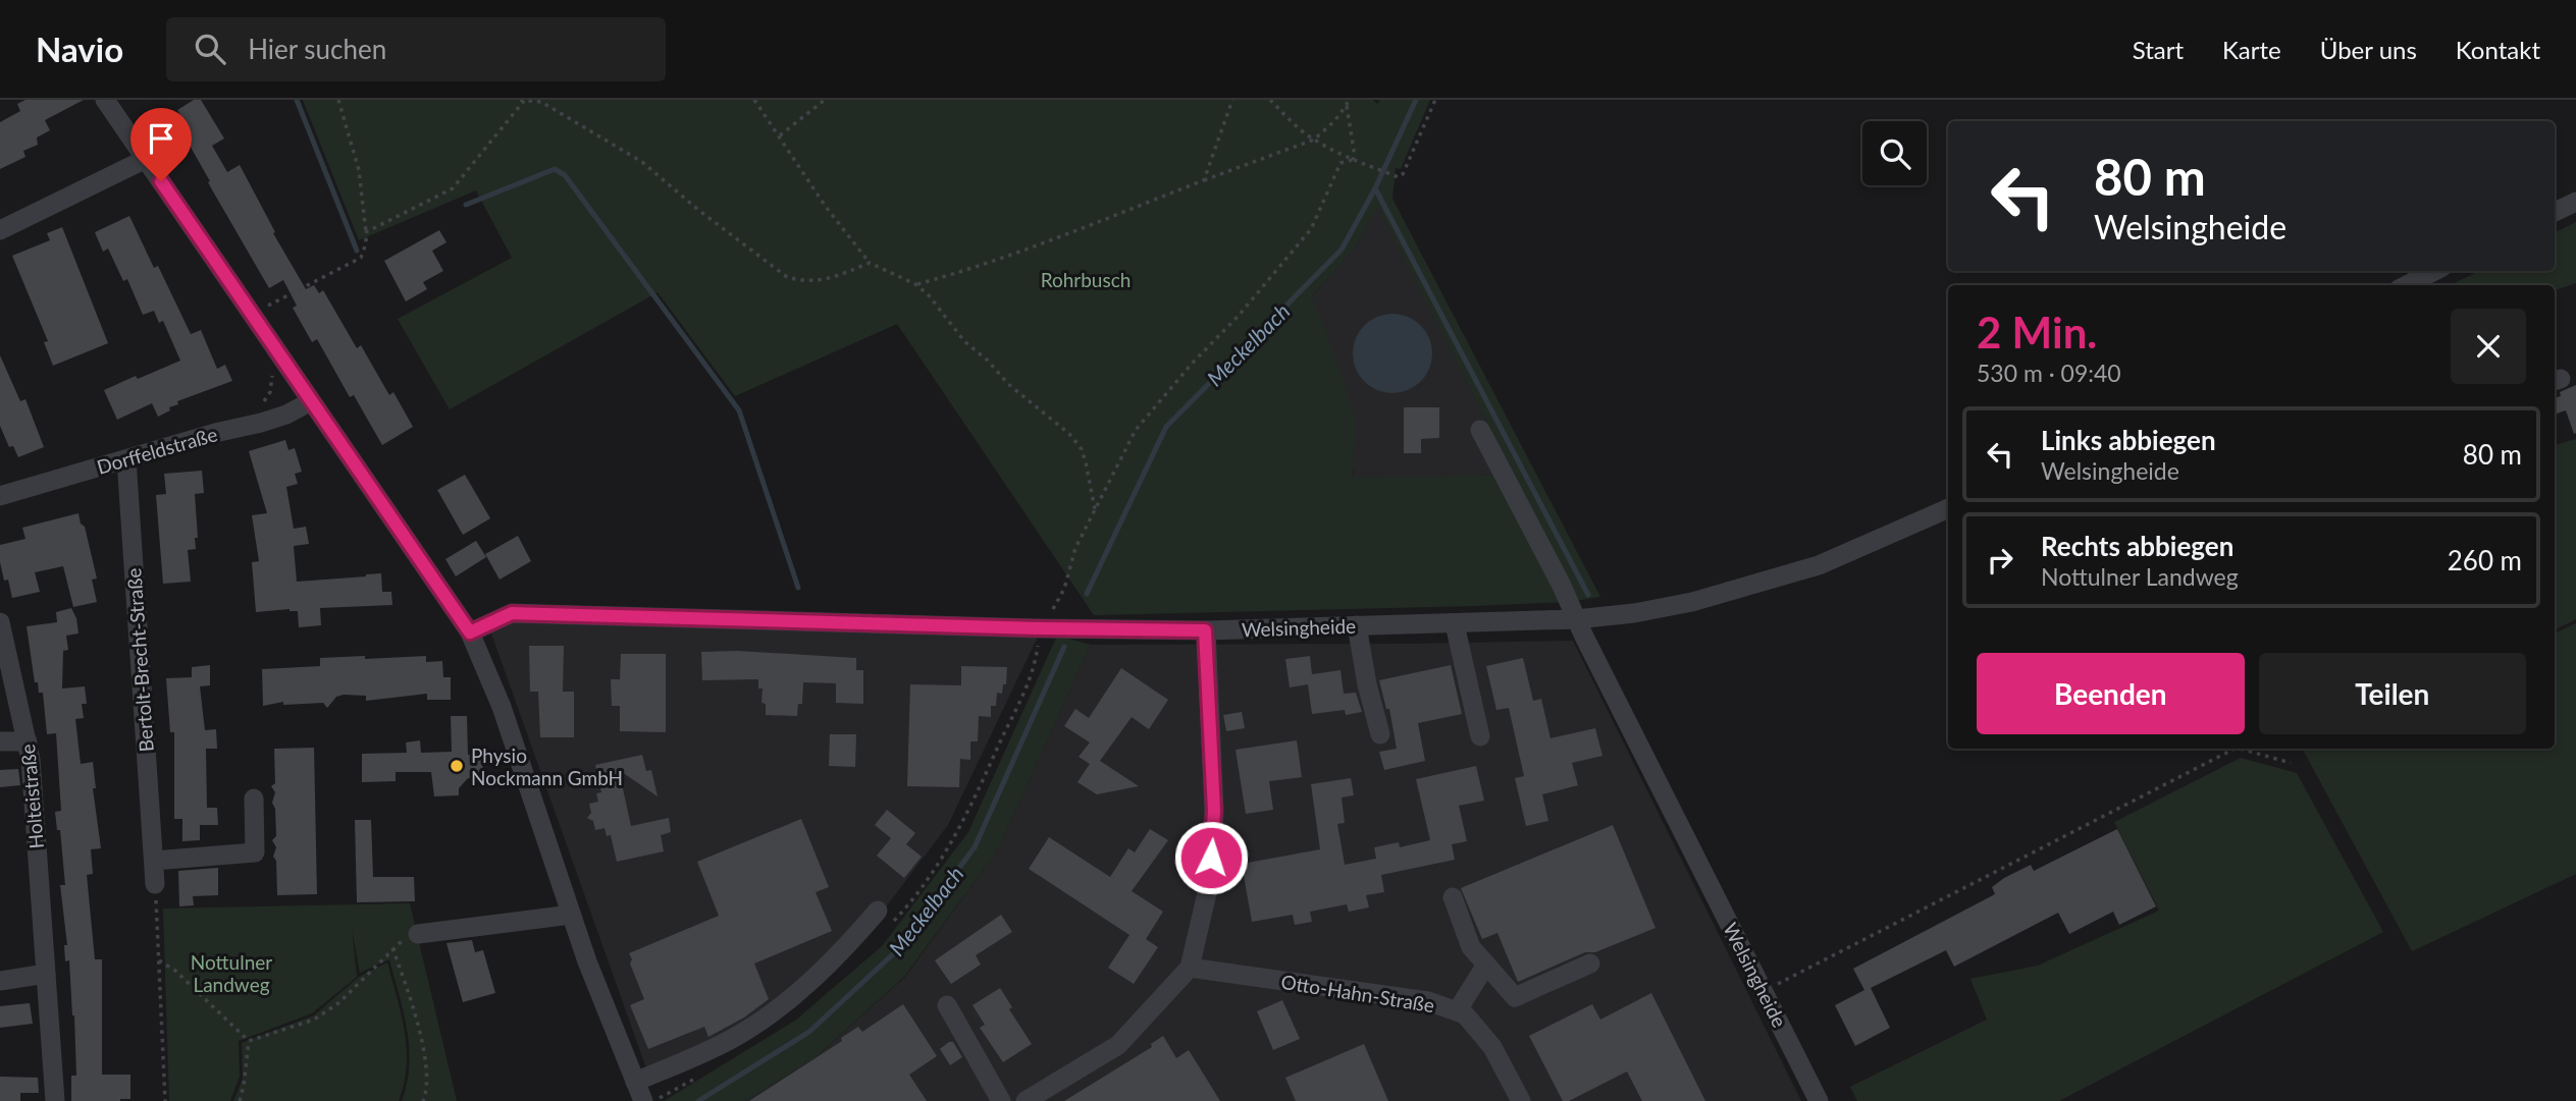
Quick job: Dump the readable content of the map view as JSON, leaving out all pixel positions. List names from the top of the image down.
{
  "streets": {
    "street": [
      "Dorffeldstraße",
      "Welsingheide",
      "Bertolt-Brecht-Straße",
      "Holteistraße",
      "Otto-Hahn-Straße"
    ]
  },
  "crossings": [
    ["Dorffeldstraße", "Bertolt-Brecht-Straße"]
  ],
  "water": ["Meckelbach"],
  "parks": ["Rohrbusch", "Nottulner Landweg"],
  "places": ["Physio Nockmann GmbH"],
  "page": {
    "header": "Navio",
    "search": "Hier suchen",
    "nav": [
      "Start",
      "Karte",
      "Über uns",
      "Kontakt"
    ],
    "turn": ["80 m", "Welsingheide"],
    "heading": ["2 Min.", "530 m · 09:40"],
    "list": [
      {
        "name": "Links abbiegen",
        "note": "Welsingheide",
        "value": "80 m"
      },
      {
        "name": "Rechts abbiegen",
        "note": "Nottulner Landweg",
        "value": "260 m"
      }
    ],
    "buttons": ["Beenden", "Teilen"]
  }
}
